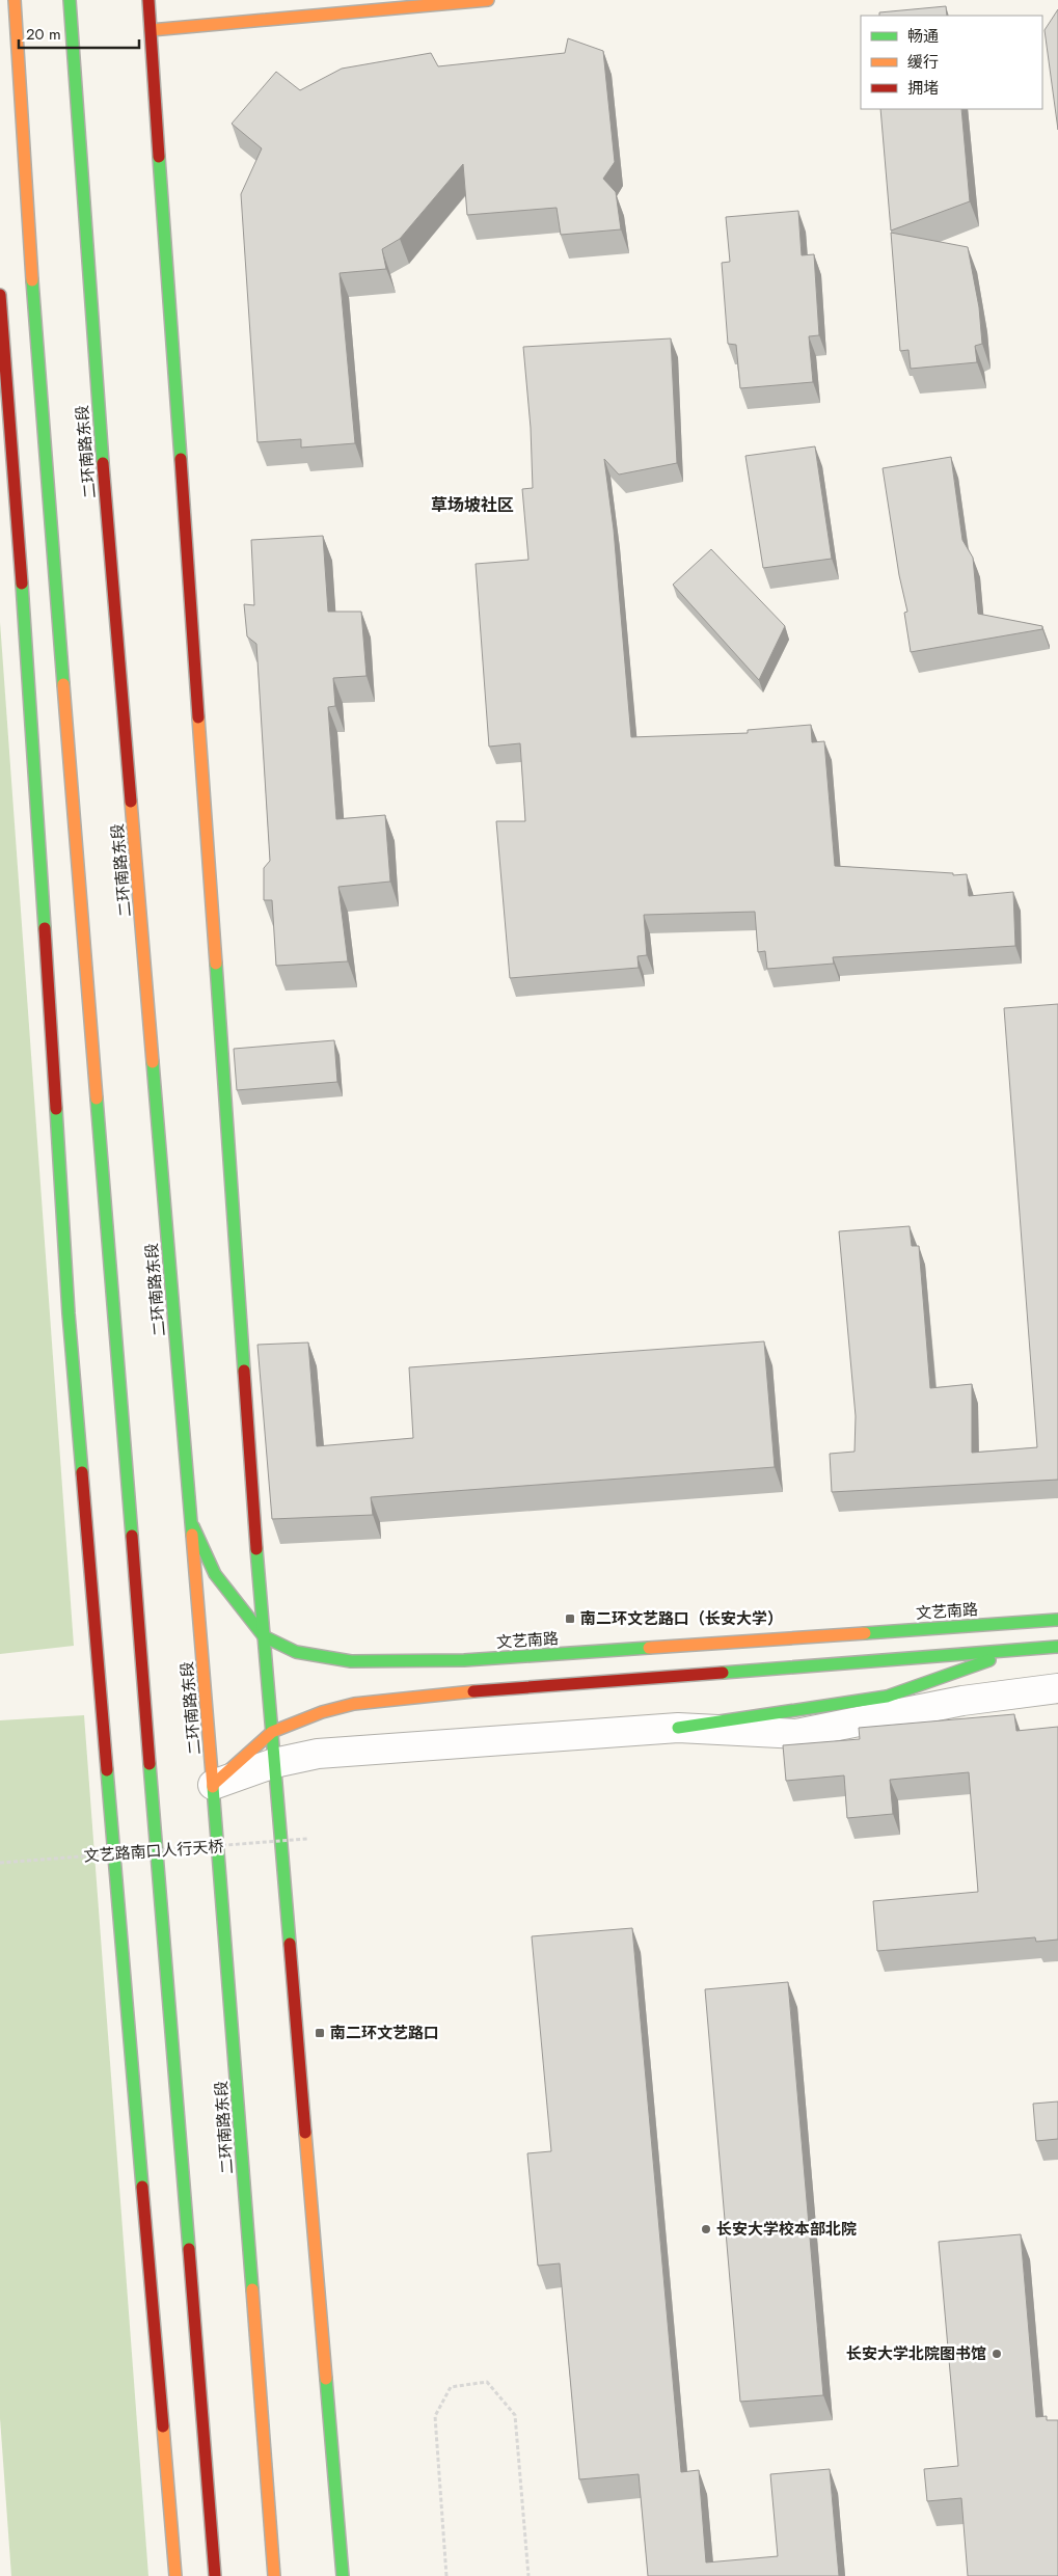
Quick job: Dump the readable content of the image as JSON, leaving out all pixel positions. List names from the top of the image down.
{
  "streets": {
    "main road": ["二环南路东段", "文艺南路"],
    "path": ["文艺路南口人行天桥"]
  },
  "crossings": [
    ["二环南路东段", "文艺南路"]
  ],
  "districts": ["草场坡社区"],
  "places": {
    "transit": ["南二环文艺路口（长安大学）", "南二环文艺路口"],
    "other": ["长安大学校本部北院", "长安大学北院图书馆"]
  },
  "legend": ["畅通", "缓行", "拥堵"],
  "scale_bar": "20 m"
}
